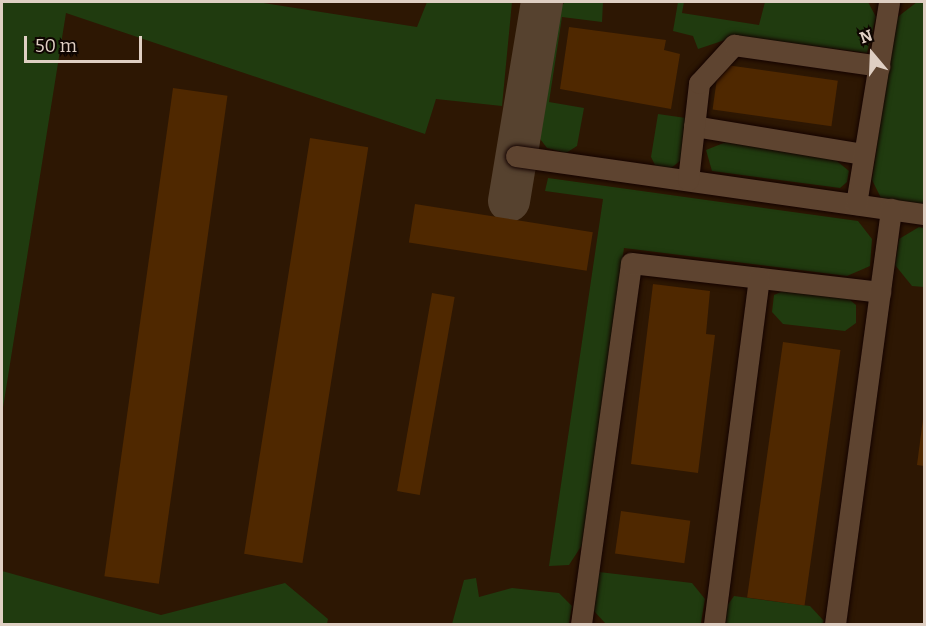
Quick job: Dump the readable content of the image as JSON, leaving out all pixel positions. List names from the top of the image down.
{
  "scale_bar": "50 m",
  "north": "top"
}
